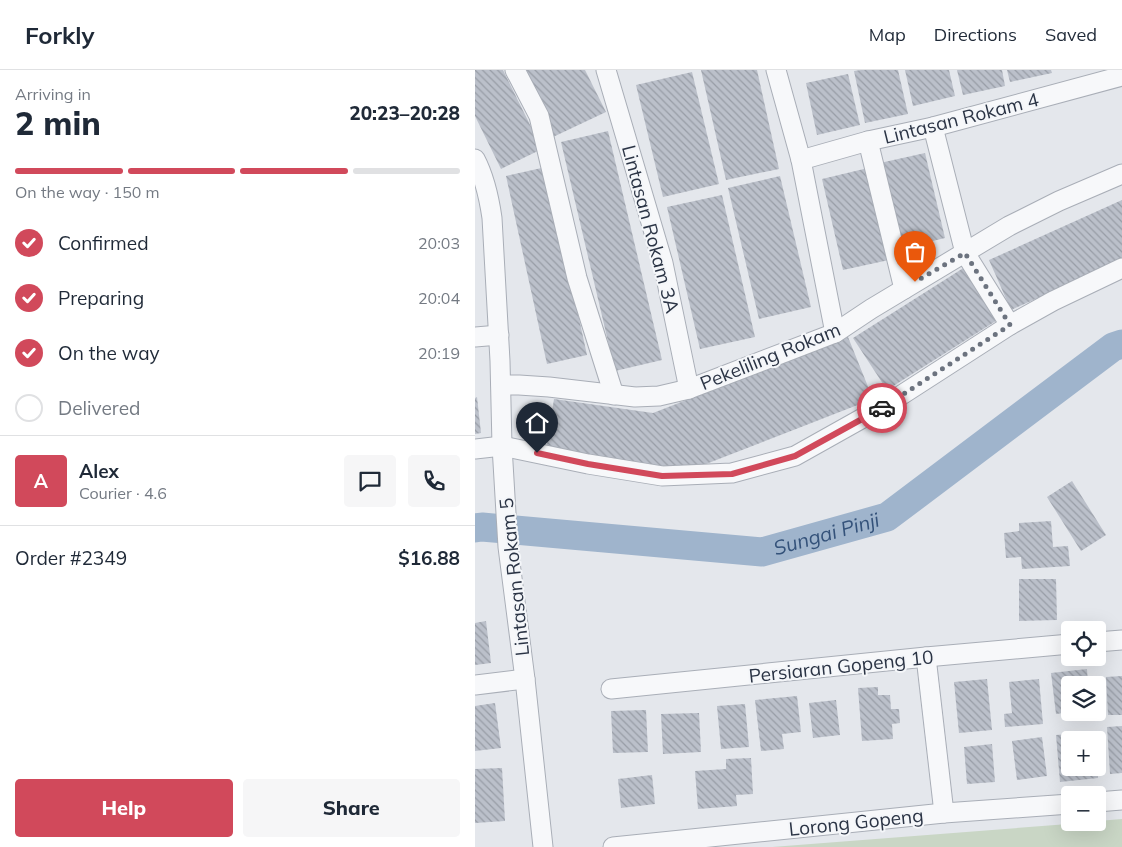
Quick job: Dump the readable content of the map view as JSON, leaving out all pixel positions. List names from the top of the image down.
{
  "streets": {
    "street": [
      "Lintasan Rokam 4",
      "Lintasan Rokam 3A",
      "Pekeliling Rokam",
      "Lintasan Rokam 5",
      "Persiaran Gopeng 10",
      "Lorong Gopeng"
    ]
  },
  "crossings": [
    ["Lintasan Rokam 3A", "Pekeliling Rokam"],
    ["Pekeliling Rokam", "Lintasan Rokam 5"]
  ],
  "water": ["Sungai Pinji"],
  "page": {
    "header": "Forkly",
    "nav": ["Map", "Directions", "Saved"],
    "heading": ["2 min", "Arriving in", "20:23–20:28"],
    "panel": [
      "Alex",
      "Courier · 4.6",
      "Order #2349",
      "$16.88"
    ],
    "bar": "On the way · 150 m",
    "list": [
      ["Confirmed", "20:03"],
      ["Preparing", "20:04"],
      ["On the way", "20:19"],
      "Delivered"
    ],
    "round": "A",
    "map_buttons": ["+", "−"],
    "buttons": ["Help", "Share"]
  }
}
